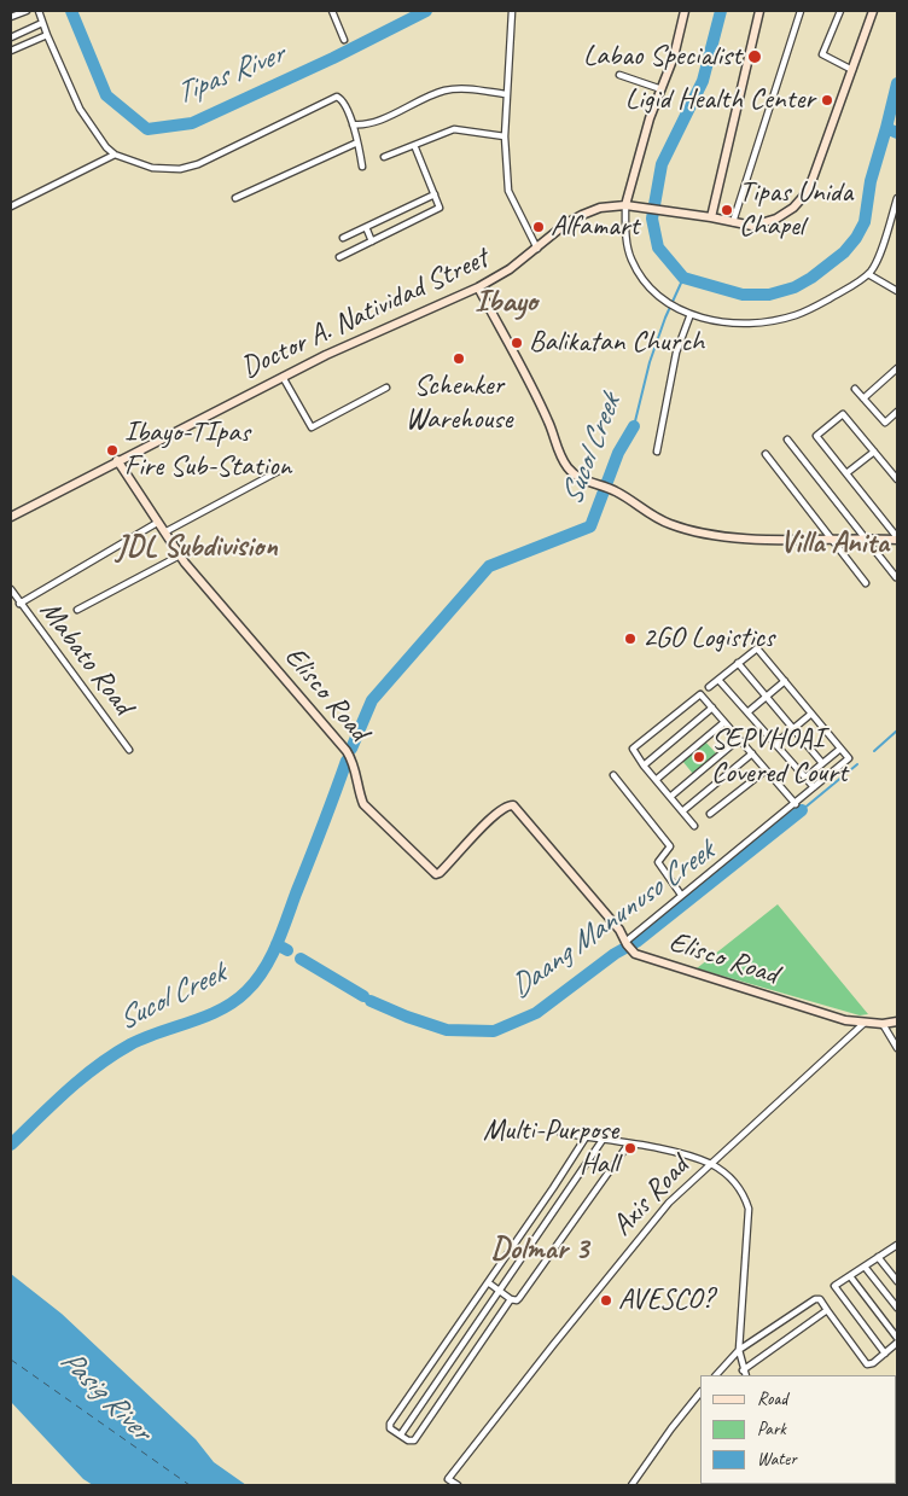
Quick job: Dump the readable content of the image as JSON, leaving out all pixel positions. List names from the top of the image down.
{
  "streets": {
    "main road": ["Doctor A. Natividad Street", "Elisco Road"],
    "street": ["Mabato Road", "Axis Road"]
  },
  "crossings": [
    ["Doctor A. Natividad Street", "Elisco Road"],
    ["Elisco Road", "Axis Road"]
  ],
  "districts": [
    "Ibayo",
    "Villa Anita",
    "JDL Subdivision",
    "Dolmar 3"
  ],
  "water": [
    "Tipas River",
    "Sucol Creek",
    "Daang Manunuso Creek",
    "Pasig River"
  ],
  "places": [
    "Labao Specialist",
    "Ligid Health Center",
    "Tipas Unida Chapel",
    "Alfamart",
    "Balikatan Church",
    "Schenker Warehouse",
    "Ibayo-TIpas Fire Sub-Station",
    "2GO Logistics",
    "SEPVHOAI Covered Court",
    "Multi-Purpose Hall",
    "AVESCO?"
  ],
  "legend": ["Road", "Park", "Water"]
}
